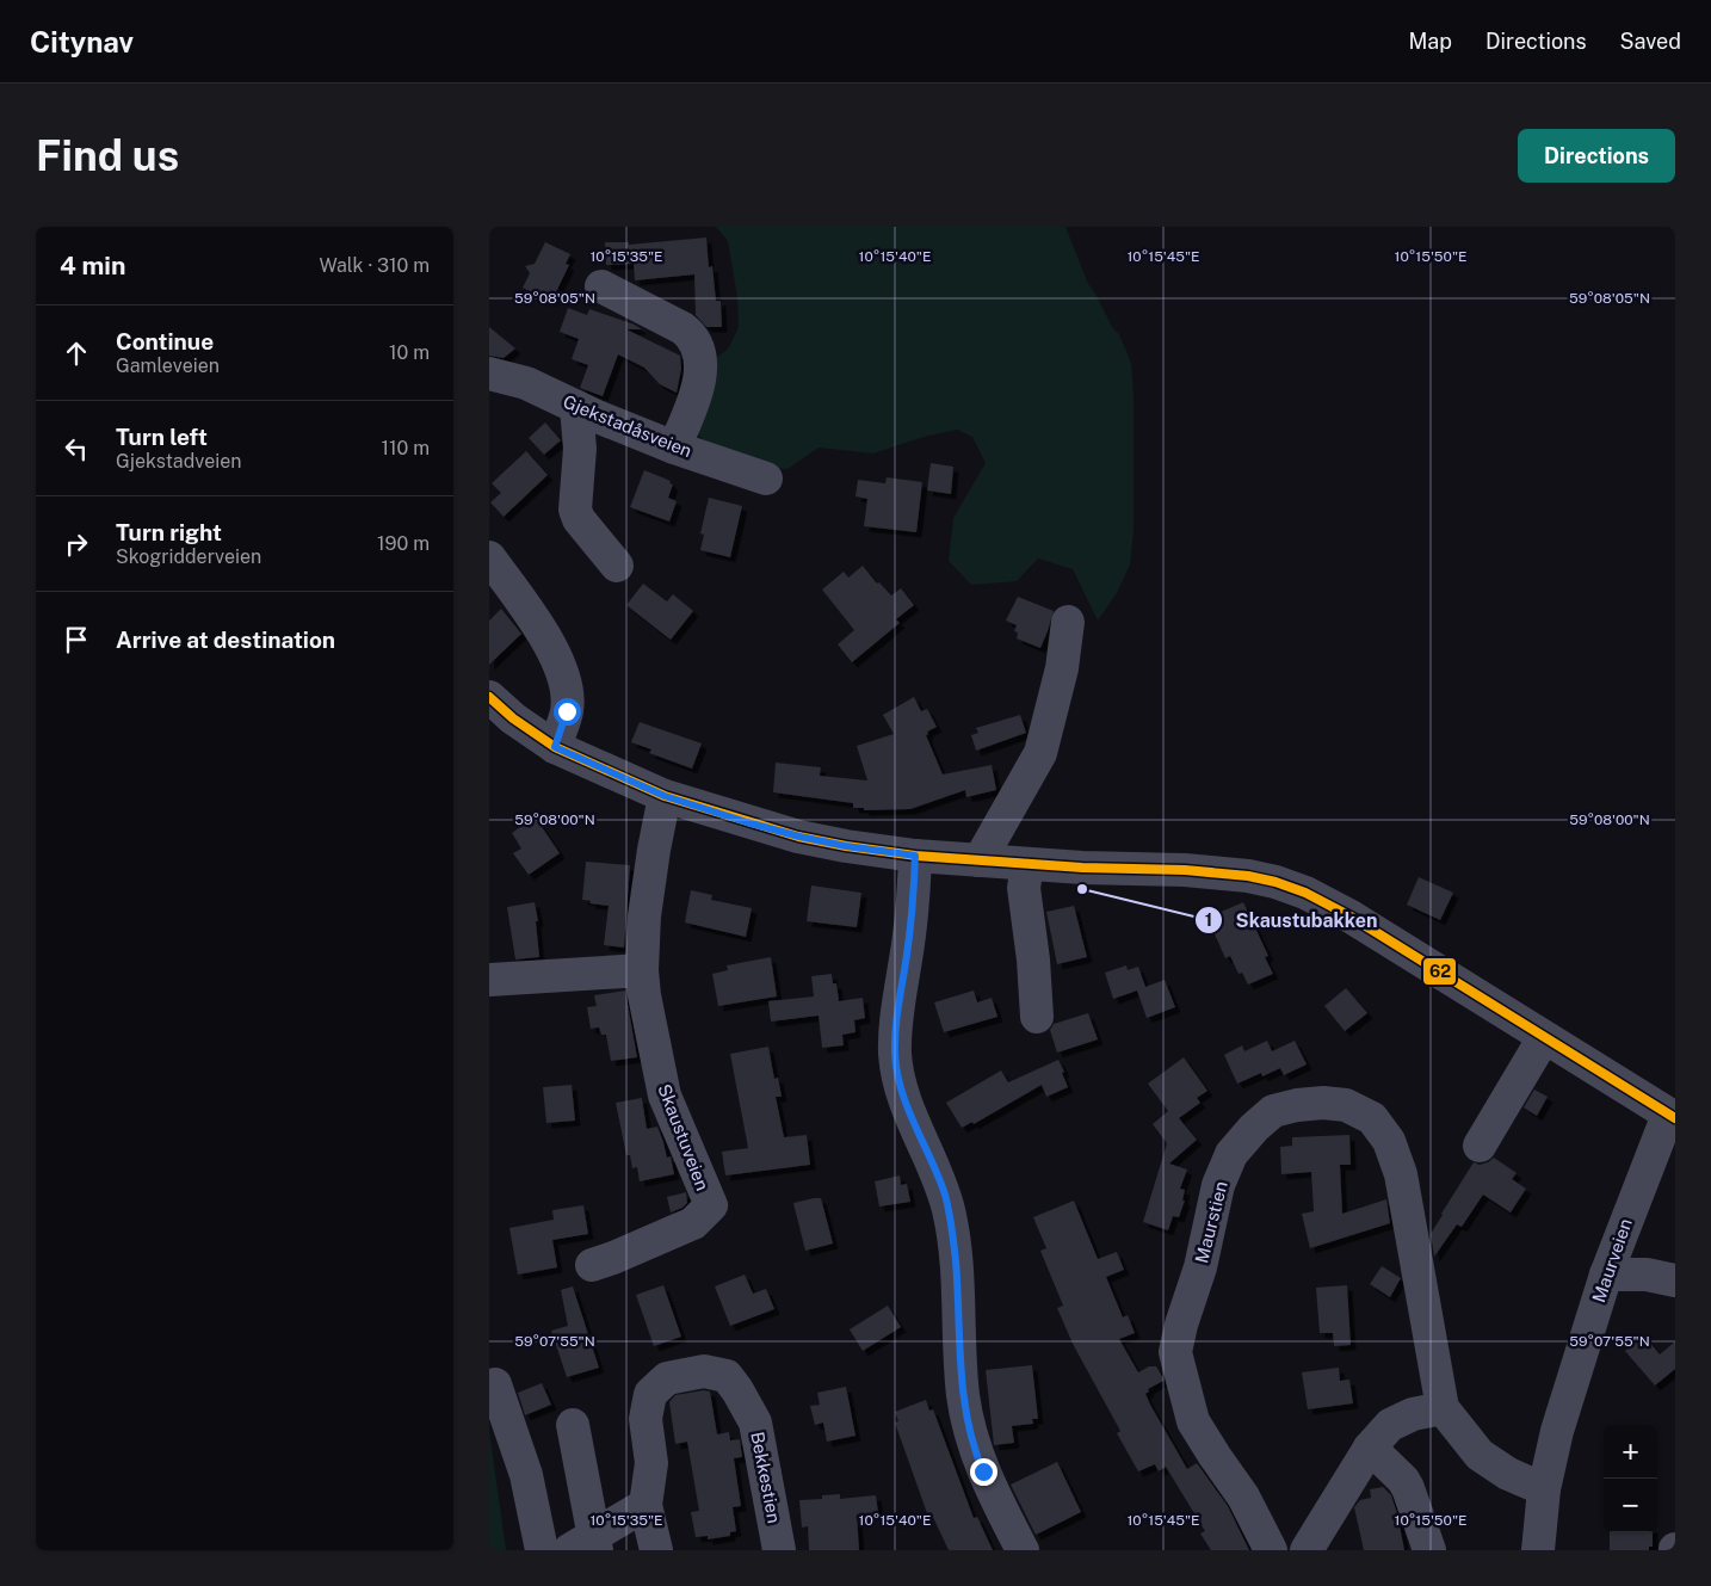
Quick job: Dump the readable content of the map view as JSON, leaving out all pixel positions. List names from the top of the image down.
{
  "streets": {
    "street": [
      "Gjekstadåsveien",
      "Skaustuveien",
      "Maurstien",
      "Maurveien",
      "Bekkestien"
    ]
  },
  "crossings": [
    ["Maurstien", "Maurveien"]
  ],
  "places": ["Skaustubakken"],
  "lines": ["transit line 62"],
  "page": {
    "header": "Citynav",
    "nav": ["Map", "Directions", "Saved"],
    "buttons": "Directions",
    "title": "Find us",
    "heading": ["4 min", "Walk · 310 m"],
    "list": [
      ["Continue", "Gamleveien", "10 m"],
      ["Turn left", "Gjekstadveien", "110 m"],
      ["Turn right", "Skogridderveien", "190 m"],
      "Arrive at destination"
    ],
    "map_buttons": ["+", "−"]
  },
  "coordinates": [
    "10°15'35\"E",
    "10°15'40\"E",
    "10°15'45\"E",
    "10°15'50\"E",
    "59°08'05\"N",
    "59°08'00\"N",
    "59°07'55\"N"
  ]
}
